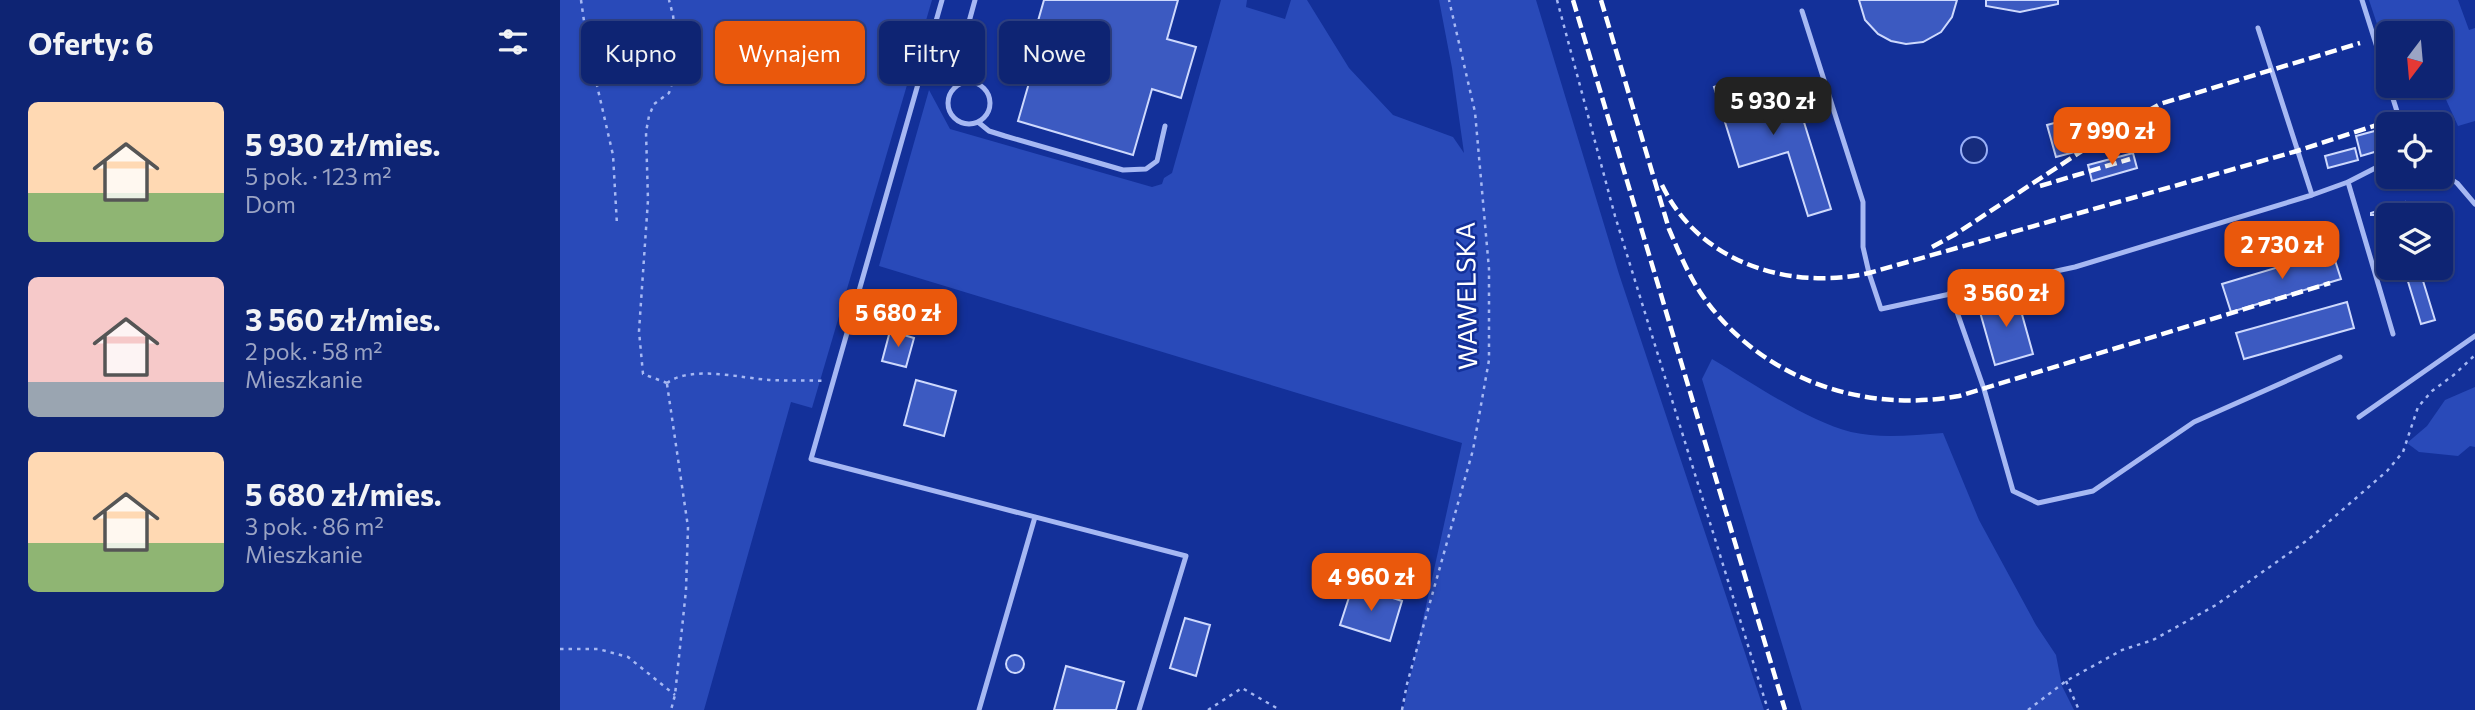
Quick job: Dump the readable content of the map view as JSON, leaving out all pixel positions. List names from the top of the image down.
{
  "streets": {
    "path": ["WAWELSKA"]
  },
  "north": "bottom",
  "page": {
    "heading": "Oferty: 6",
    "chip": [
      "Kupno",
      "Wynajem",
      "Filtry",
      "Nowe"
    ],
    "price": [
      "5 930 zł",
      "7 990 zł",
      "2 730 zł",
      "3 560 zł",
      "5 680 zł",
      "4 960 zł"
    ],
    "list": [
      {
        "name": "5 930 zł/mies.",
        "note": "5 pok. · 123 m² · Dom"
      },
      {
        "name": "3 560 zł/mies.",
        "note": "2 pok. · 58 m² · Mieszkanie"
      },
      {
        "name": "5 680 zł/mies.",
        "note": "3 pok. · 86 m² · Mieszkanie"
      }
    ]
  }
}
